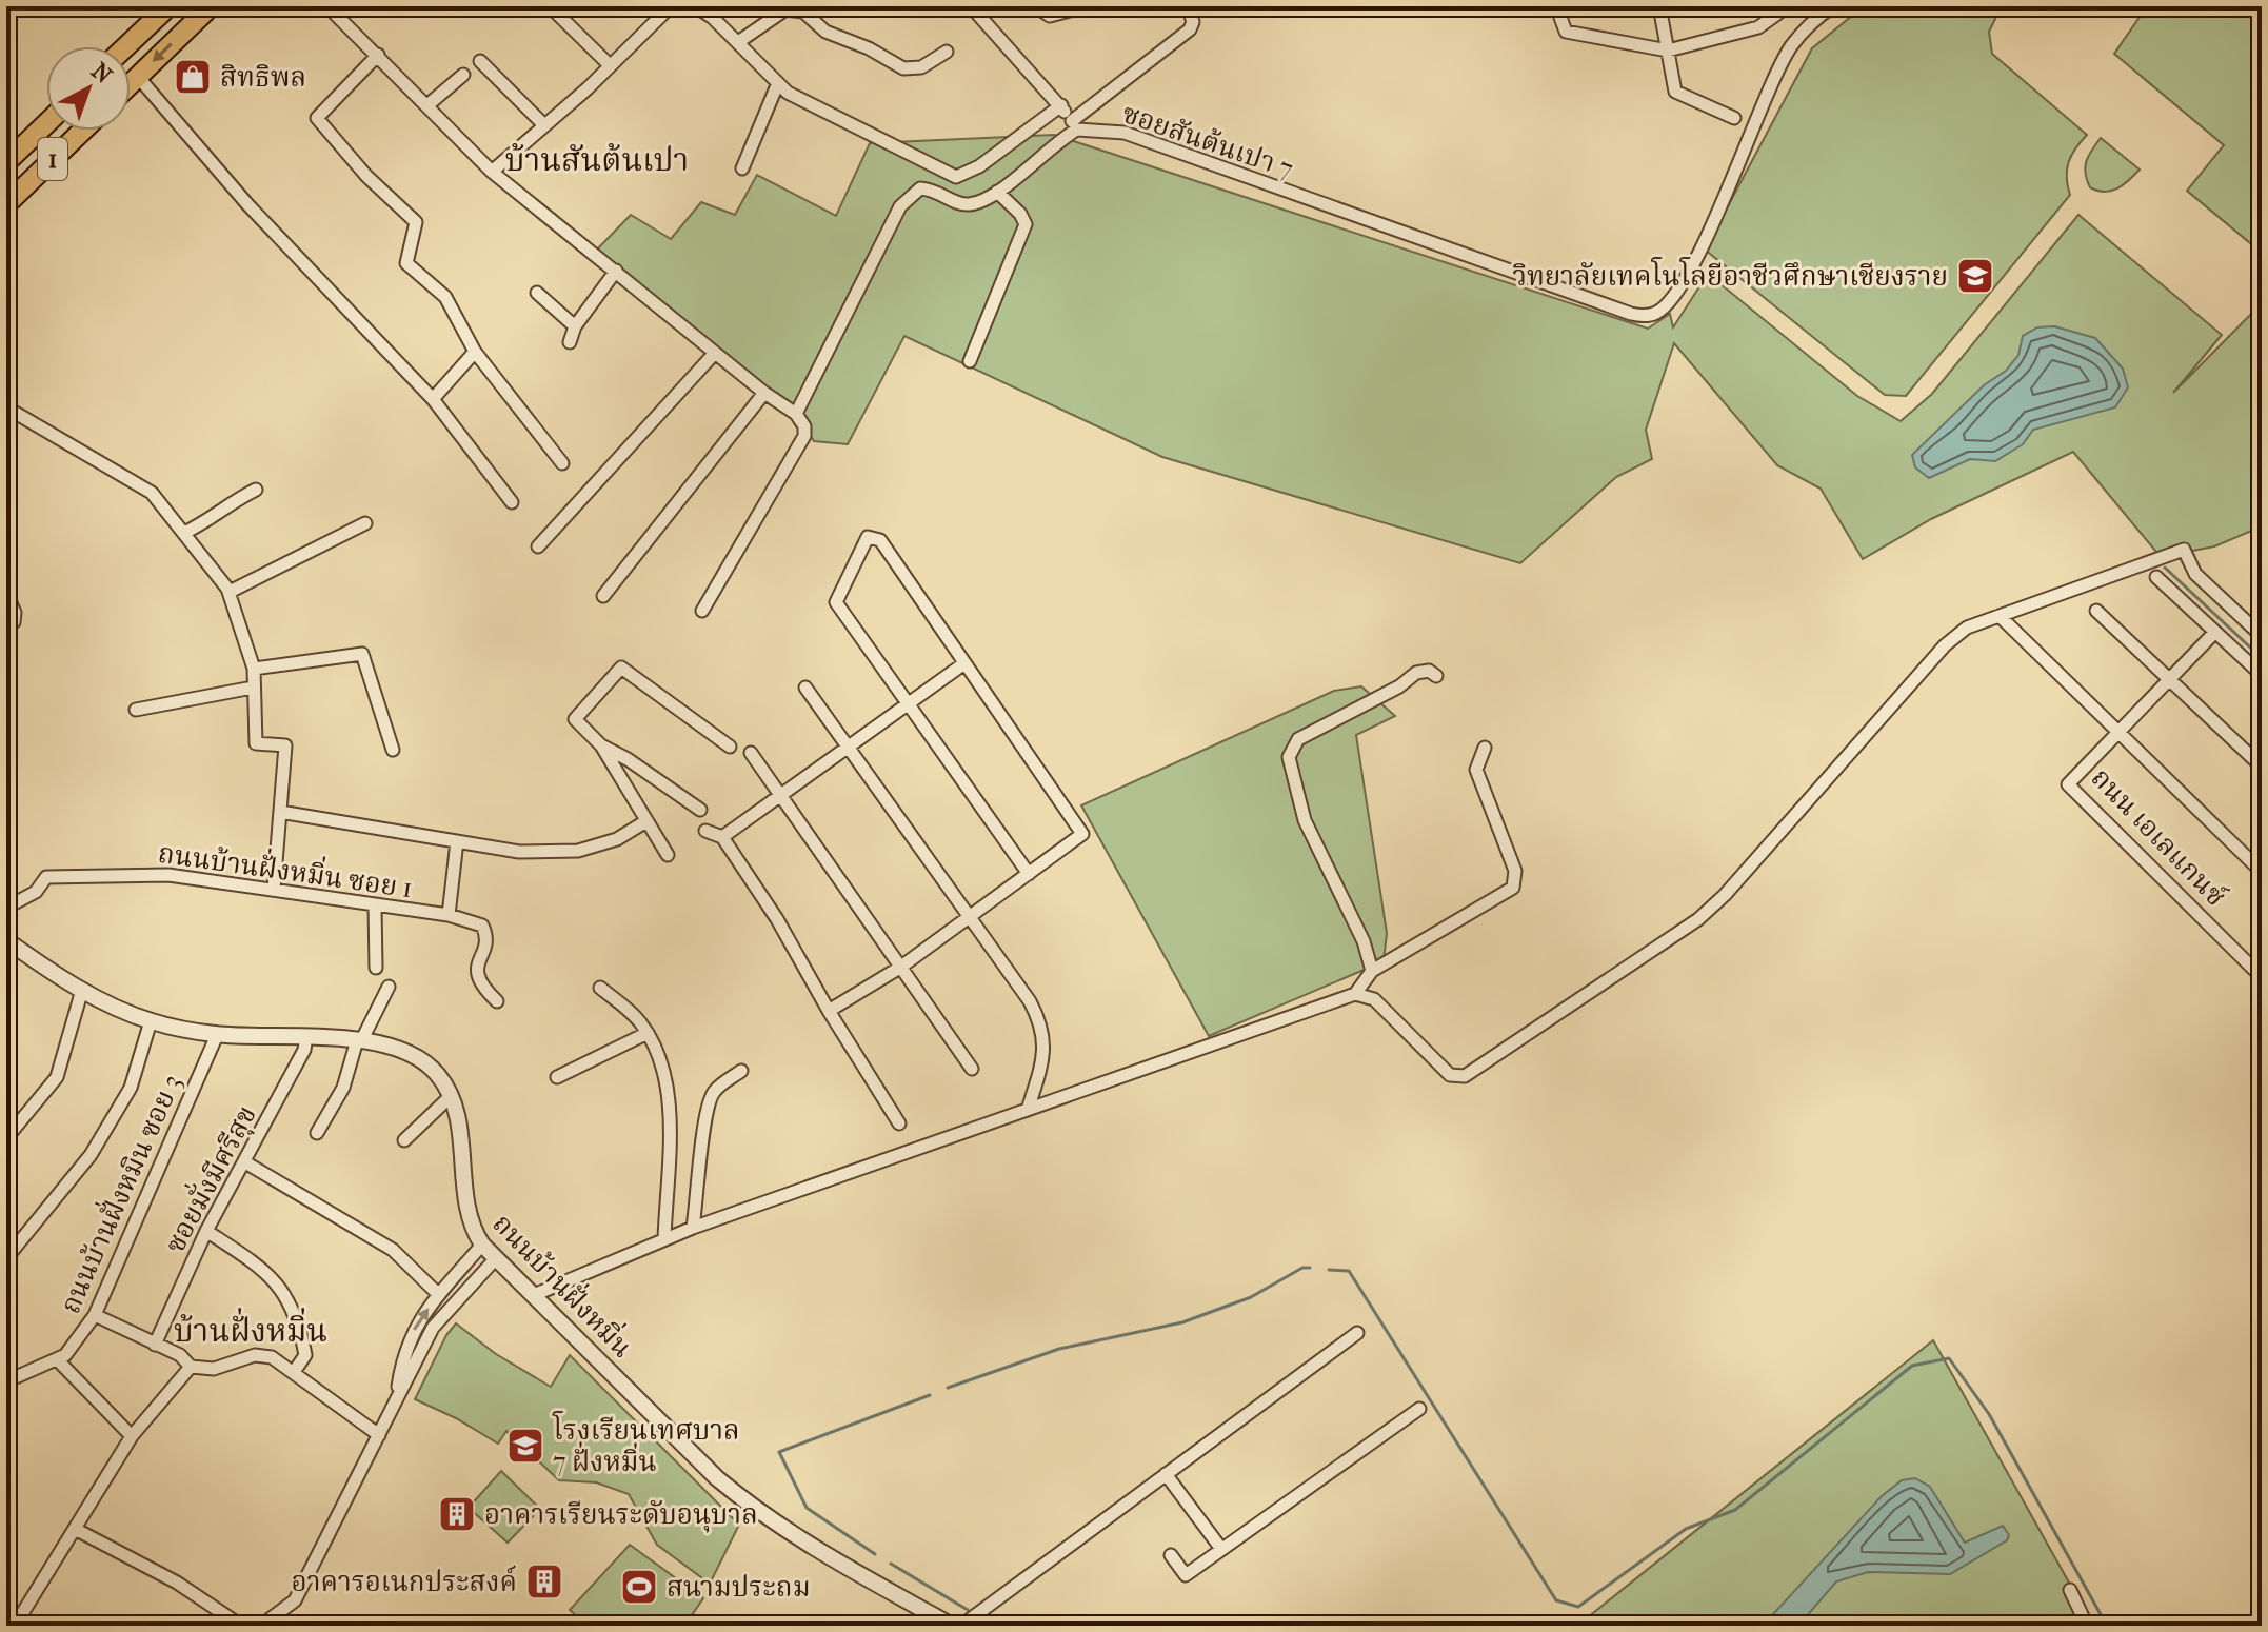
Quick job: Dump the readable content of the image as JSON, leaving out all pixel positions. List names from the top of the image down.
{
  "streets": {
    "main road": ["1"],
    "street": [
      "ซอยสันต้นเปา 7",
      "ถนน เอเลแกนซ์",
      "ถนนบ้านฝั่งหมิ่น ซอย 1",
      "ซอยมั่งมีศรีสุข",
      "ถนนบ้านฝั่งหมิน ซอย 3",
      "ถนนบ้านฝั่งหมิ่น"
    ]
  },
  "crossings": [
    ["ซอยมั่งมีศรีสุข", "ถนนบ้านฝั่งหมิ่น"],
    ["ถนนบ้านฝั่งหมิน ซอย 3", "ถนนบ้านฝั่งหมิ่น"]
  ],
  "districts": ["บ้านสันต้นเปา", "บ้านฝั่งหมิ่น"],
  "places": {
    "shop": ["สิทธิพล"],
    "school or university": ["วิทยาลัยเทคโนโลยีอาชีวศึกษาเชียงราย", "โรงเรียนเทศบาล 7 ฝั่งหมิ่น"],
    "building": ["อาคารเรียนระดับอนุบาล", "อาคารอเนกประสงค์"],
    "sports": ["สนามประถม"]
  },
  "north": "top right"
}
